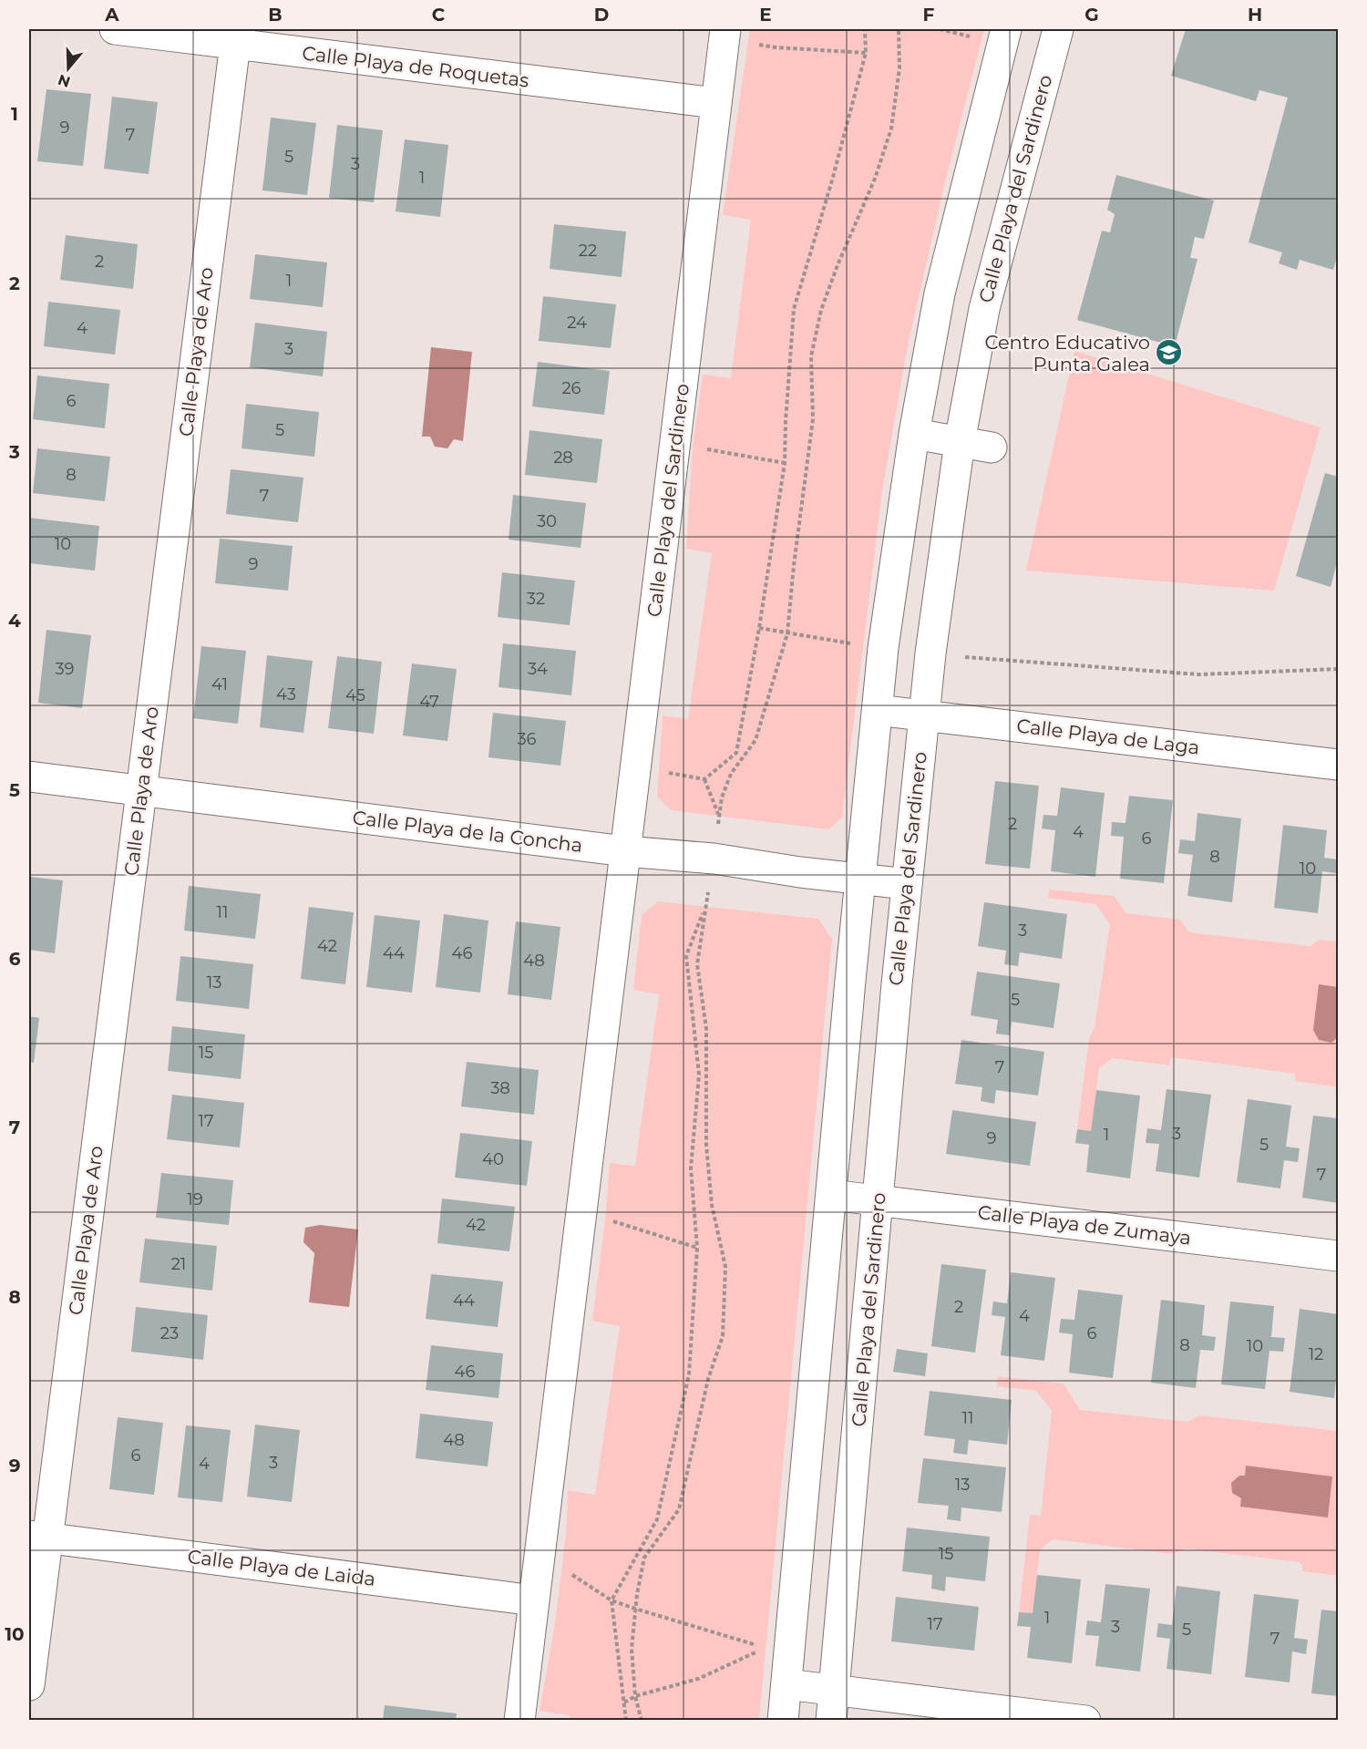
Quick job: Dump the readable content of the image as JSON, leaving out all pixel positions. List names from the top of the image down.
{
  "streets": {
    "street": [
      "Calle Playa de Roquetas",
      "Calle Playa del Sardinero",
      "Calle Playa de Aro",
      "Calle Playa de Laga",
      "Calle Playa de la Concha",
      "Calle Playa de Zumaya",
      "Calle Playa de Laida"
    ]
  },
  "crossings": [
    ["Calle Playa de Roquetas", "Calle Playa del Sardinero"],
    ["Calle Playa de Roquetas", "Calle Playa de Aro"],
    ["Calle Playa del Sardinero", "Calle Playa de Laga"],
    ["Calle Playa del Sardinero", "Calle Playa de la Concha"],
    ["Calle Playa del Sardinero", "Calle Playa de Zumaya"],
    ["Calle Playa del Sardinero", "Calle Playa de Laida"],
    ["Calle Playa de Aro", "Calle Playa de la Concha"],
    ["Calle Playa de Aro", "Calle Playa de Laida"]
  ],
  "places": {
    "school or university": ["Centro Educativo Punta Galea"]
  },
  "house_numbers": [
    "9",
    "7",
    "5",
    "3",
    "1",
    "22",
    "2",
    "1",
    "24",
    "4",
    "3",
    "26",
    "6",
    "5",
    "28",
    "8",
    "7",
    "30",
    "10",
    "9",
    "32",
    "39",
    "34",
    "41",
    "43",
    "45",
    "47",
    "36",
    "2",
    "4",
    "6",
    "8",
    "10",
    "11",
    "3",
    "42",
    "44",
    "46",
    "48",
    "13",
    "5",
    "15",
    "7",
    "38",
    "17",
    "3",
    "1",
    "9",
    "5",
    "40",
    "7",
    "19",
    "42",
    "21",
    "44",
    "2",
    "4",
    "23",
    "6",
    "8",
    "10",
    "12",
    "46",
    "11",
    "48",
    "6",
    "3",
    "4",
    "13",
    "15",
    "1",
    "17",
    "3",
    "5",
    "7"
  ],
  "north": "bottom",
  "grid": {
    "columns": [
      "A",
      "B",
      "C",
      "D",
      "E",
      "F",
      "G",
      "H"
    ],
    "rows": [
      "1",
      "2",
      "3",
      "4",
      "5",
      "6",
      "7",
      "8",
      "9",
      "10"
    ]
  }
}
